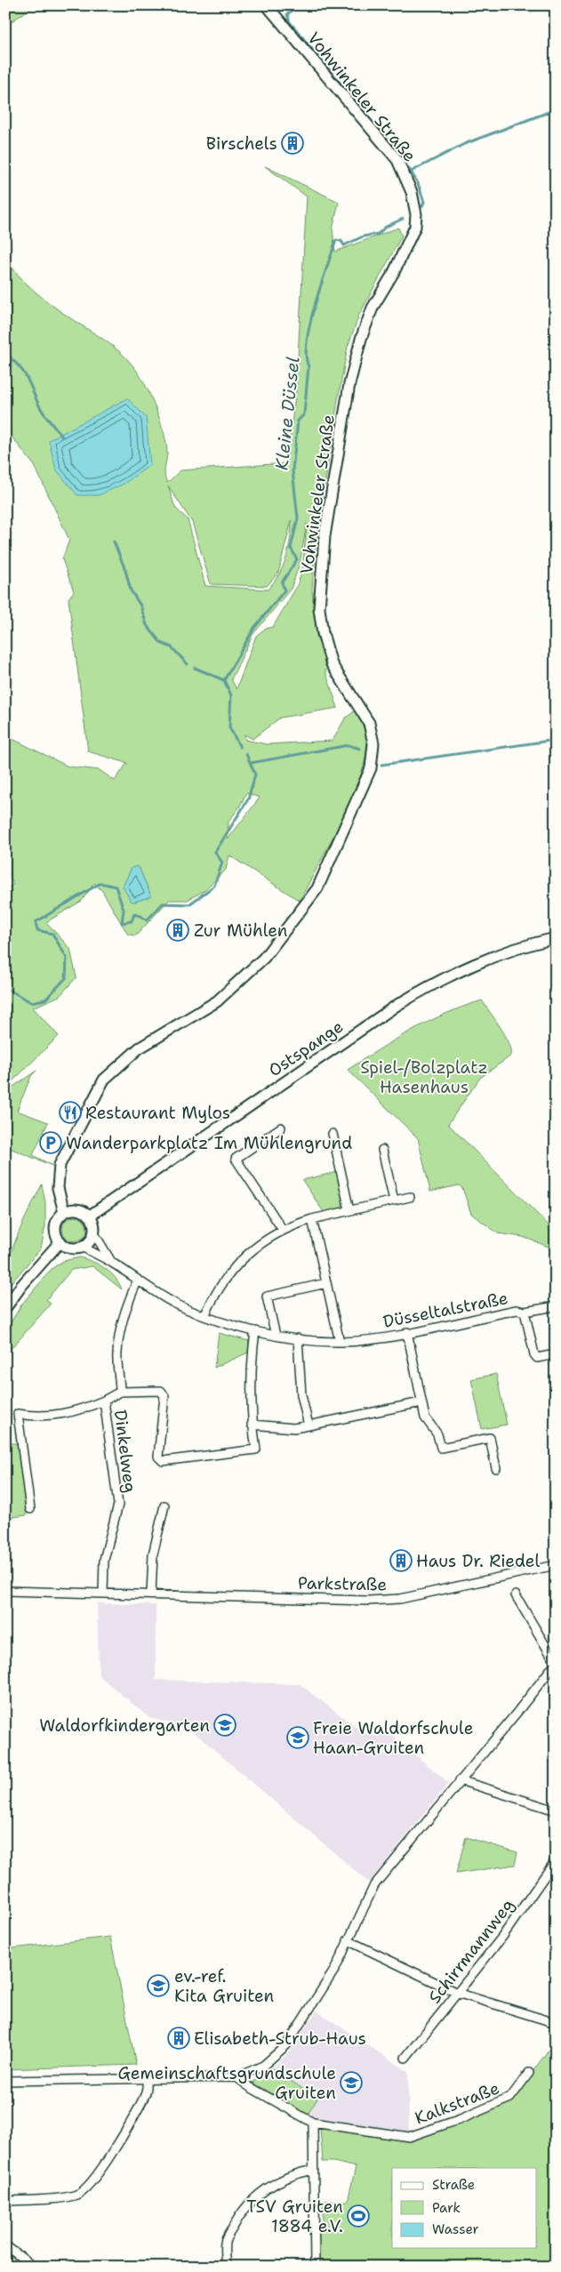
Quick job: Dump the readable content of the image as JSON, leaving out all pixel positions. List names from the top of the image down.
{
  "streets": {
    "street": [
      "Vohwinkeler Straße",
      "Ostspange",
      "Düsseltalstraße",
      "Dinkelweg",
      "Parkstraße",
      "Schirrmannweg",
      "Kalkstraße"
    ]
  },
  "crossings": [
    ["Vohwinkeler Straße", "Ostspange"],
    ["Vohwinkeler Straße", "Düsseltalstraße"],
    ["Ostspange", "Düsseltalstraße"],
    ["Düsseltalstraße", "Dinkelweg"],
    ["Dinkelweg", "Parkstraße"]
  ],
  "water": ["Kleine Düssel"],
  "parks": ["Spiel-/Bolzplatz Hasenhaus"],
  "places": {
    "building": [
      "Birschels",
      "Zur Mühlen",
      "Haus Dr. Riedel",
      "Elisabeth-Strub-Haus"
    ],
    "restaurant": ["Restaurant Mylos"],
    "parking": ["Wanderparkplatz Im Mühlengrund"],
    "school or university": [
      "Waldorfkindergarten",
      "Freie Waldorfschule Haan-Gruiten",
      "ev.-ref. Kita Gruiten",
      "Gemeinschaftsgrundschule Gruiten"
    ],
    "sports": ["TSV Gruiten 1884 e.V."]
  },
  "legend": ["Straße", "Park", "Wasser"]
}
